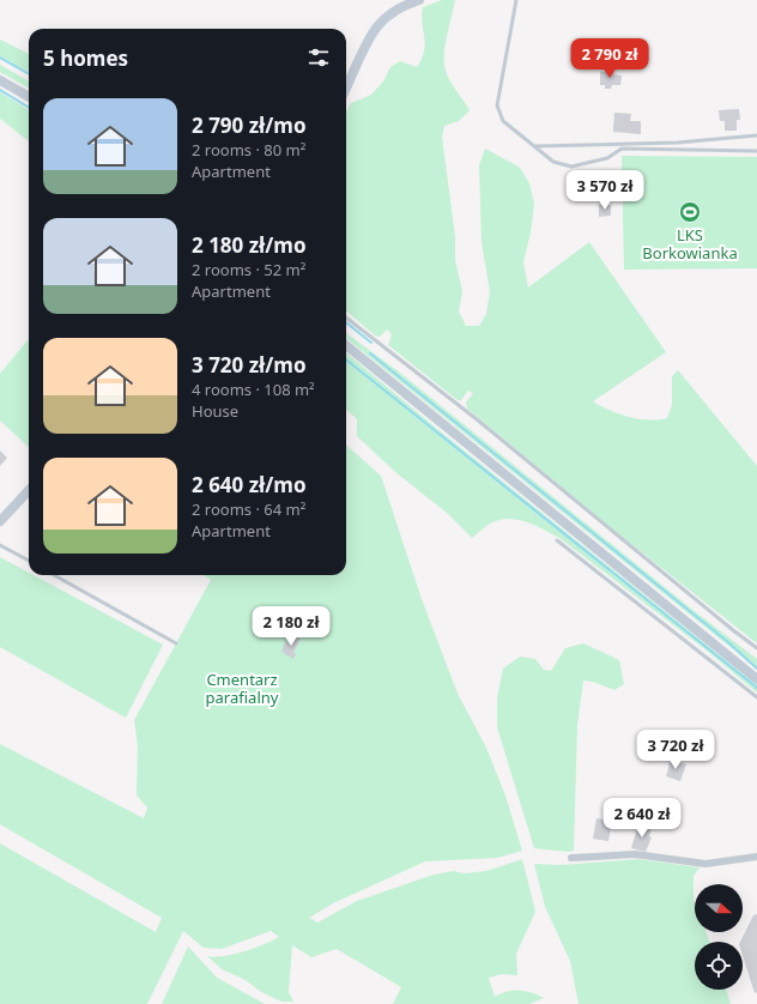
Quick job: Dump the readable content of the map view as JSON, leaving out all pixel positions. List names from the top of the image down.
{
  "parks": ["Cmentarz parafialny"],
  "places": {
    "sports": ["LKS Borkowianka"]
  },
  "north": "right",
  "page": {
    "heading": "5 homes",
    "price": [
      "2 790 zł",
      "3 570 zł",
      "2 180 zł",
      "3 720 zł",
      "2 640 zł"
    ],
    "list": [
      {
        "name": "2 790 zł/mo",
        "note": "2 rooms · 80 m² · Apartment"
      },
      {
        "name": "2 180 zł/mo",
        "note": "2 rooms · 52 m² · Apartment"
      },
      {
        "name": "3 720 zł/mo",
        "note": "4 rooms · 108 m² · House"
      },
      {
        "name": "2 640 zł/mo",
        "note": "2 rooms · 64 m² · Apartment"
      }
    ]
  }
}
